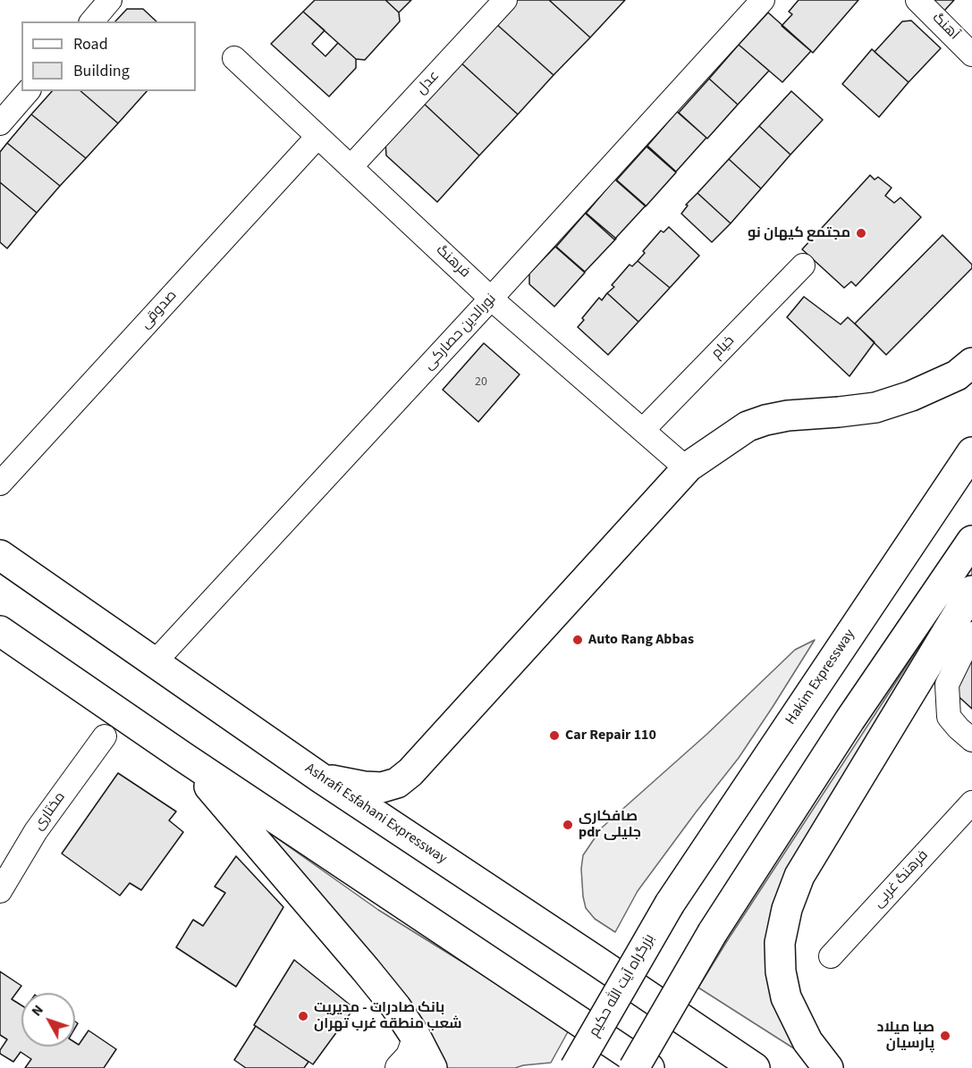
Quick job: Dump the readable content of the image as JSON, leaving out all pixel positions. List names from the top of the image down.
{
  "streets": {
    "highway": ["Hakim Expressway", "Ashrafi Esfahani Expressway", "بزرگراه آیت الله حکیم"],
    "street": [
      "آهنگ",
      "عدل",
      "فرهنگ",
      "صدوقی",
      "نورالدین حصارکی",
      "خیام",
      "مختاری",
      "فرهنگ غربی"
    ]
  },
  "crossings": [
    ["عدل", "فرهنگ"],
    ["فرهنگ", "صدوقی"],
    ["فرهنگ", "نورالدین حصارکی"],
    ["فرهنگ", "خیام"],
    ["نورالدین حصارکی", "Ashrafi Esfahani Expressway"],
    ["Hakim Expressway", "بزرگراه آیت الله حکیم"]
  ],
  "places": [
    "مجتمع کیهان نو",
    "Auto Rang Abbas",
    "Car Repair 110",
    "صافکاری pdr جلیلی",
    "بانک صادرات - مدیریت شعب منطقه غرب تهران",
    "صبا میلاد پارسیان"
  ],
  "house_numbers": ["20"],
  "legend": ["Road", "Building"],
  "north": "top left"
}
